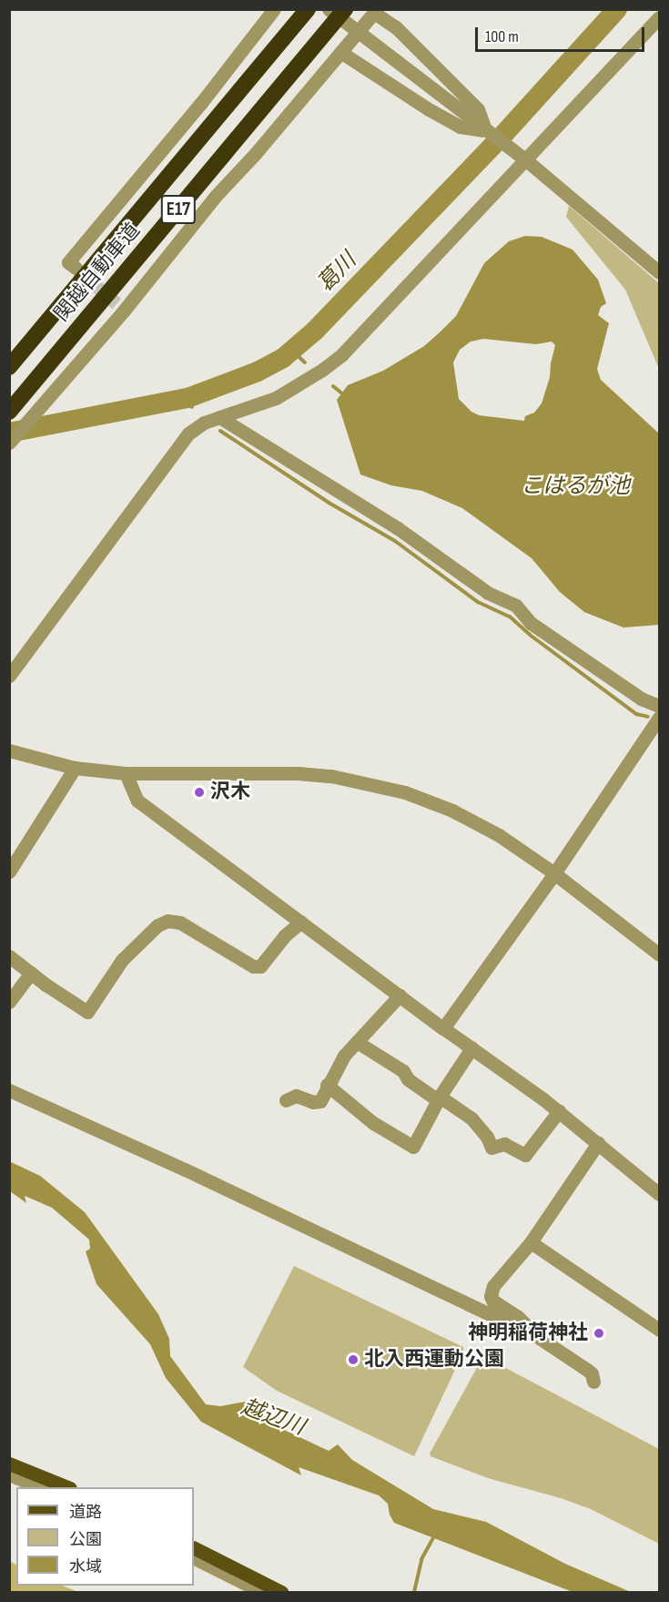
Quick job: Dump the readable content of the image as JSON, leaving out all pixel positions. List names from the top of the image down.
{
  "streets": {
    "highway": ["E17", "関越自動車道"]
  },
  "water": ["葛川", "こはるが池", "越辺川"],
  "places": ["沢木", "神明稲荷神社", "北入西運動公園"],
  "legend": ["道路", "公園", "水域"],
  "scale_bar": "100 m"
}
